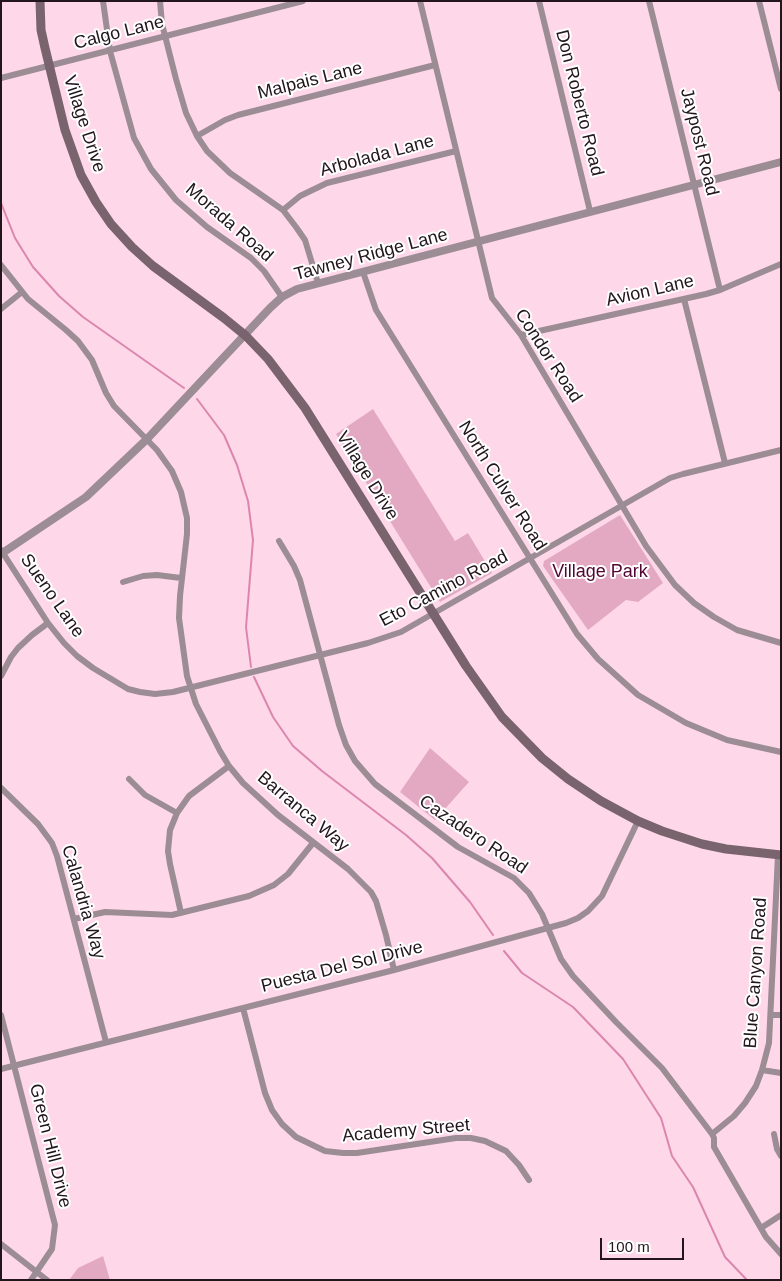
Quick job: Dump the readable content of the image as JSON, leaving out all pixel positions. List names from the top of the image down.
{
  "streets": {
    "main road": ["Village Drive"],
    "street": [
      "Calgo Lane",
      "Malpais Lane",
      "Don Roberto Road",
      "Jaypost Road",
      "Arbolada Lane",
      "Morada Road",
      "Tawney Ridge Lane",
      "Avion Lane",
      "Condor Road",
      "North Culver Road",
      "Eto Camino Road",
      "Sueno Lane",
      "Barranca Way",
      "Cazadero Road",
      "Calandria Way",
      "Puesta Del Sol Drive",
      "Blue Canyon Road",
      "Academy Street",
      "Green Hill Drive"
    ]
  },
  "crossings": [
    ["Calgo Lane", "Village Drive"],
    ["Calgo Lane", "Morada Road"],
    ["Malpais Lane", "Condor Road"],
    ["Don Roberto Road", "Tawney Ridge Lane"],
    ["Village Drive", "Tawney Ridge Lane"],
    ["Village Drive", "Eto Camino Road"],
    ["Village Drive", "Puesta Del Sol Drive"],
    ["Village Drive", "Blue Canyon Road"],
    ["Jaypost Road", "Tawney Ridge Lane"],
    ["Jaypost Road", "Avion Lane"],
    ["Arbolada Lane", "Condor Road"],
    ["Morada Road", "Tawney Ridge Lane"],
    ["Tawney Ridge Lane", "Condor Road"],
    ["Tawney Ridge Lane", "North Culver Road"],
    ["Tawney Ridge Lane", "Sueno Lane"],
    ["Tawney Ridge Lane", "Barranca Way"],
    ["Avion Lane", "Condor Road"],
    ["Condor Road", "Eto Camino Road"],
    ["North Culver Road", "Eto Camino Road"],
    ["Eto Camino Road", "Sueno Lane"],
    ["Eto Camino Road", "Barranca Way"],
    ["Eto Camino Road", "Cazadero Road"],
    ["Sueno Lane", "Barranca Way"],
    ["Barranca Way", "Puesta Del Sol Drive"],
    ["Cazadero Road", "Puesta Del Sol Drive"],
    ["Cazadero Road", "Blue Canyon Road"],
    ["Calandria Way", "Puesta Del Sol Drive"],
    ["Puesta Del Sol Drive", "Academy Street"],
    ["Puesta Del Sol Drive", "Green Hill Drive"]
  ],
  "parks": ["Village Park"],
  "scale_bar": "100 m"
}
